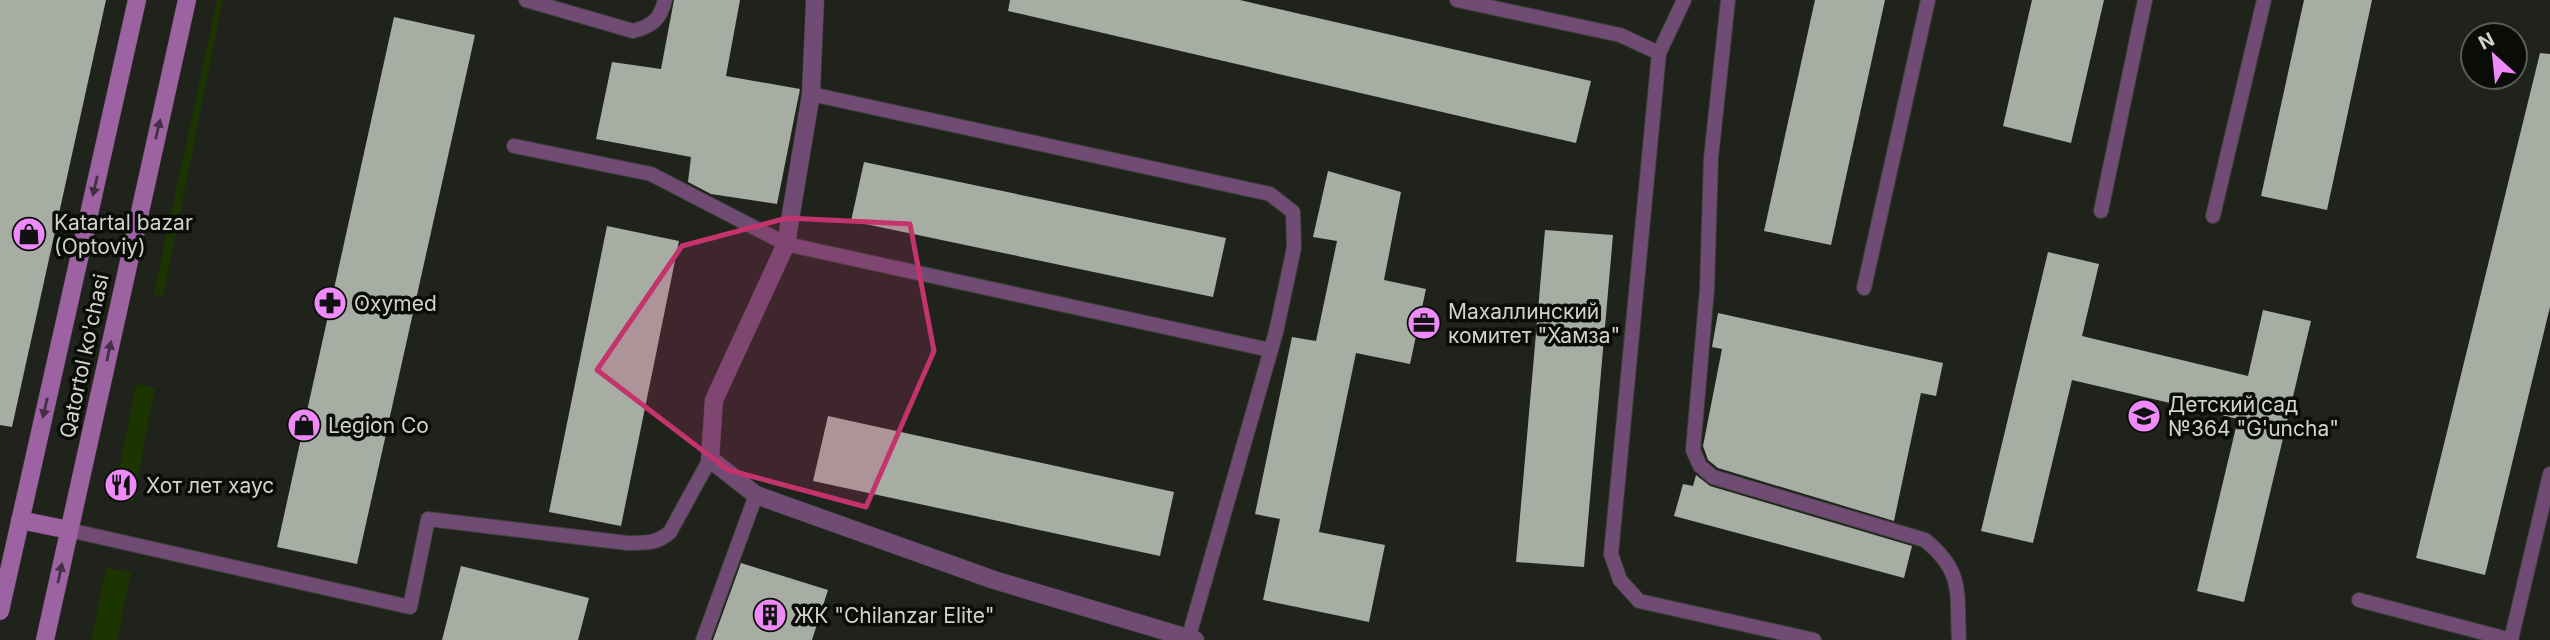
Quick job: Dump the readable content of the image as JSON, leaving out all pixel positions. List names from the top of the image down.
{
  "streets": {
    "main road": ["Qatortol ko'chasi"]
  },
  "places": {
    "shop": ["Katartal bazar (Optoviy)", "Legion Co"],
    "pharmacy": ["Oxymed"],
    "office": ["Махаллинский комитет \"Хамза\""],
    "school or university": ["Детский сад №364 \"G'uncha\""],
    "restaurant": ["Хот лет хаус"],
    "building": ["ЖК \"Chilanzar Elite\""]
  },
  "north": "top left"
}
